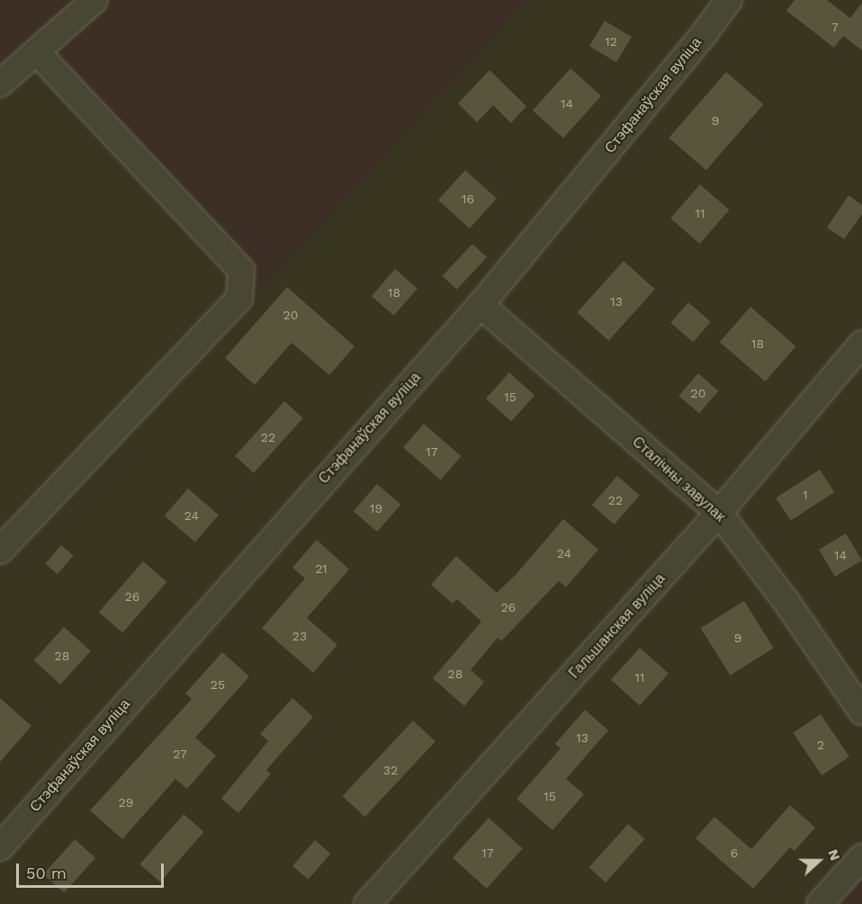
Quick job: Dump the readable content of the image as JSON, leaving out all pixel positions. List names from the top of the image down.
{
  "streets": {
    "street": ["Стэфанаўская вуліца", "Сталічны завулак", "Гальшанская вуліца"]
  },
  "crossings": [
    ["Стэфанаўская вуліца", "Сталічны завулак"],
    ["Сталічны завулак", "Гальшанская вуліца"]
  ],
  "house_numbers": [
    "7",
    "12",
    "14",
    "9",
    "16",
    "11",
    "18",
    "13",
    "20",
    "18",
    "20",
    "15",
    "22",
    "17",
    "1",
    "22",
    "19",
    "24",
    "24",
    "14",
    "21",
    "26",
    "26",
    "23",
    "9",
    "28",
    "28",
    "11",
    "25",
    "13",
    "2",
    "27",
    "32",
    "15",
    "29",
    "17",
    "6"
  ],
  "scale_bar": "50 m",
  "north": "right"
}
